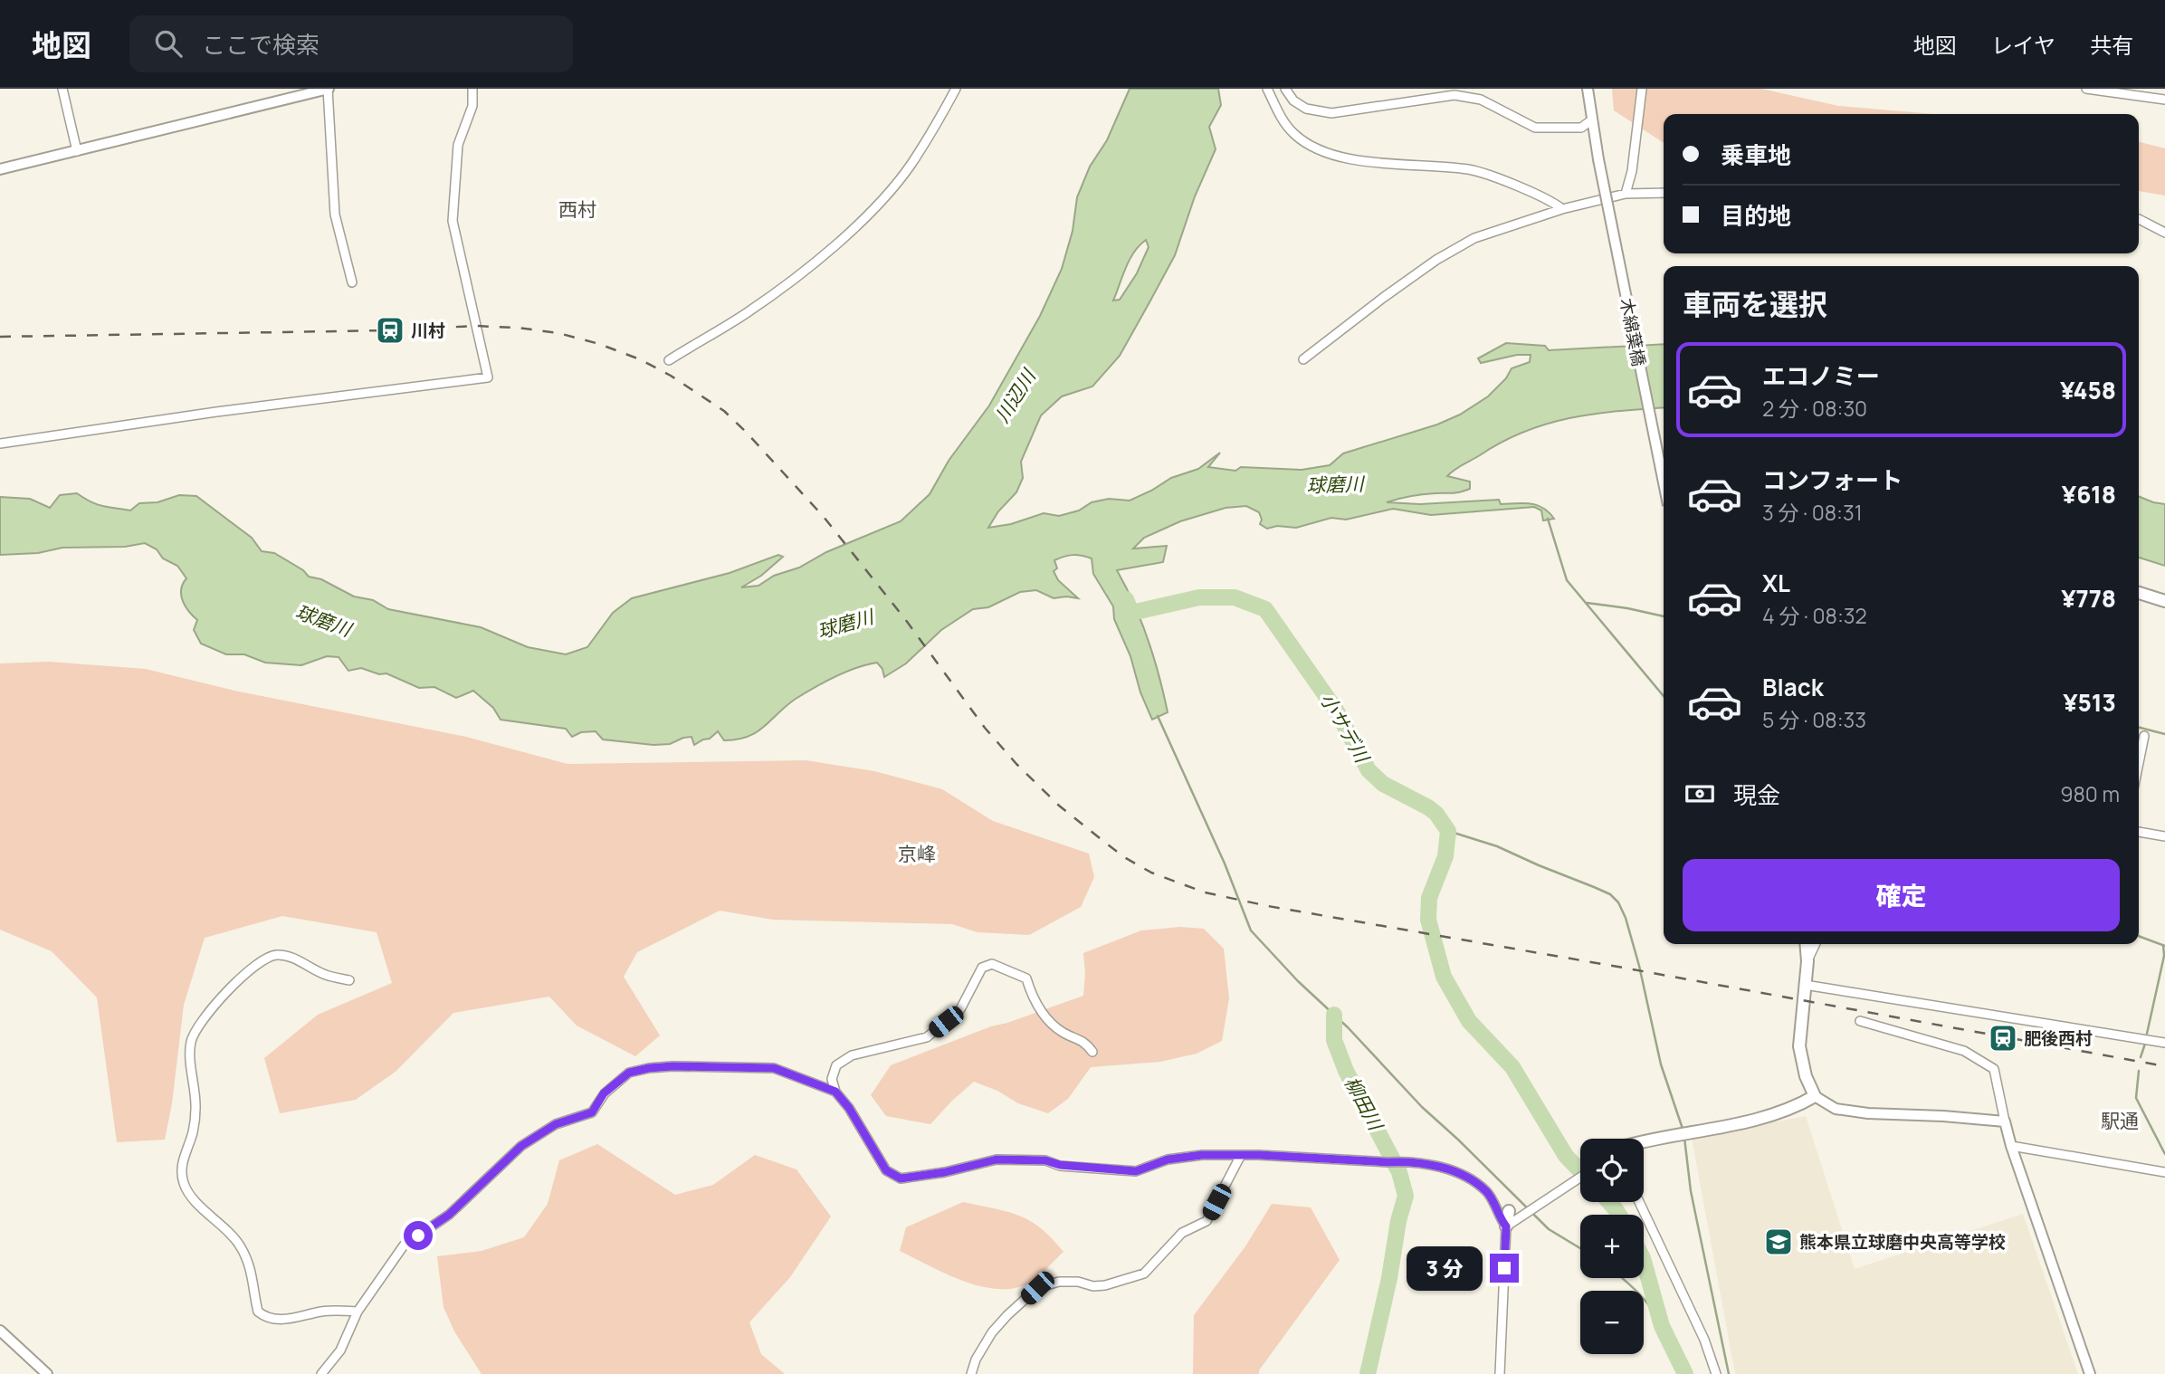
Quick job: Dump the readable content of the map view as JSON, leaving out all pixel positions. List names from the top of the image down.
{
  "streets": {
    "street": ["木綿葉橋"]
  },
  "districts": ["西村", "京峰", "駅通"],
  "water": [
    "川辺川",
    "球磨川",
    "小サデ川",
    "柳田川"
  ],
  "places": {
    "station": ["川村", "肥後西村"],
    "school or university": ["熊本県立球磨中央高等学校"]
  },
  "page": {
    "header": "地図",
    "search": "ここで検索",
    "nav": ["地図", "レイヤ", "共有"],
    "banner": ["乗車地", "目的地"],
    "heading": "車両を選択",
    "list": [
      {
        "name": "エコノミー",
        "note": "2 分 · 08:30",
        "value": "¥458"
      },
      {
        "name": "コンフォート",
        "note": "3 分 · 08:31",
        "value": "¥618"
      },
      {
        "name": "XL",
        "note": "4 分 · 08:32",
        "value": "¥778"
      },
      {
        "name": "Black",
        "note": "5 分 · 08:33",
        "value": "¥513"
      }
    ],
    "pay": ["現金", "980 m"],
    "buttons": "確定",
    "map_buttons": ["+", "−"],
    "bubble": "3 分"
  }
}
